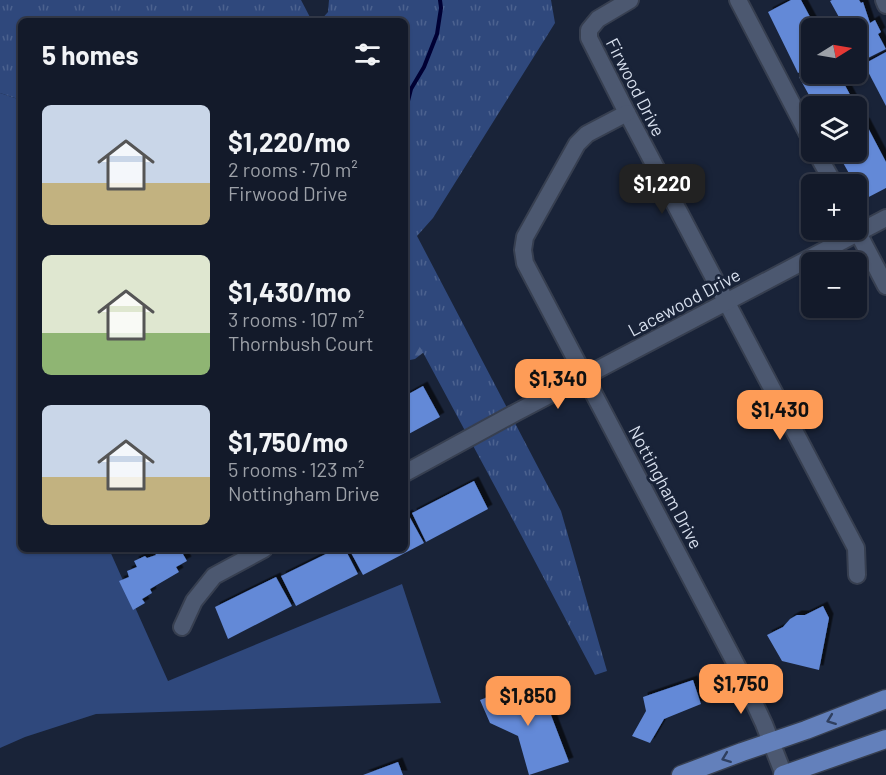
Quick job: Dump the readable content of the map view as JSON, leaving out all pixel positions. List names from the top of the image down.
{
  "streets": {
    "street": ["Firwood Drive", "Lacewood Drive", "Nottingham Drive"]
  },
  "crossings": [
    ["Firwood Drive", "Lacewood Drive"],
    ["Firwood Drive", "Nottingham Drive"],
    ["Lacewood Drive", "Nottingham Drive"]
  ],
  "north": "right",
  "page": {
    "map_buttons": ["+", "−"],
    "heading": "5 homes",
    "list": [
      {
        "name": "$1,220/mo",
        "note": "2 rooms · 70 m² · Firwood Drive"
      },
      {
        "name": "$1,430/mo",
        "note": "3 rooms · 107 m² · Thornbush Court"
      },
      {
        "name": "$1,750/mo",
        "note": "5 rooms · 123 m² · Nottingham Drive"
      }
    ],
    "price": [
      "$1,220",
      "$1,340",
      "$1,430",
      "$1,750",
      "$1,850"
    ]
  }
}
